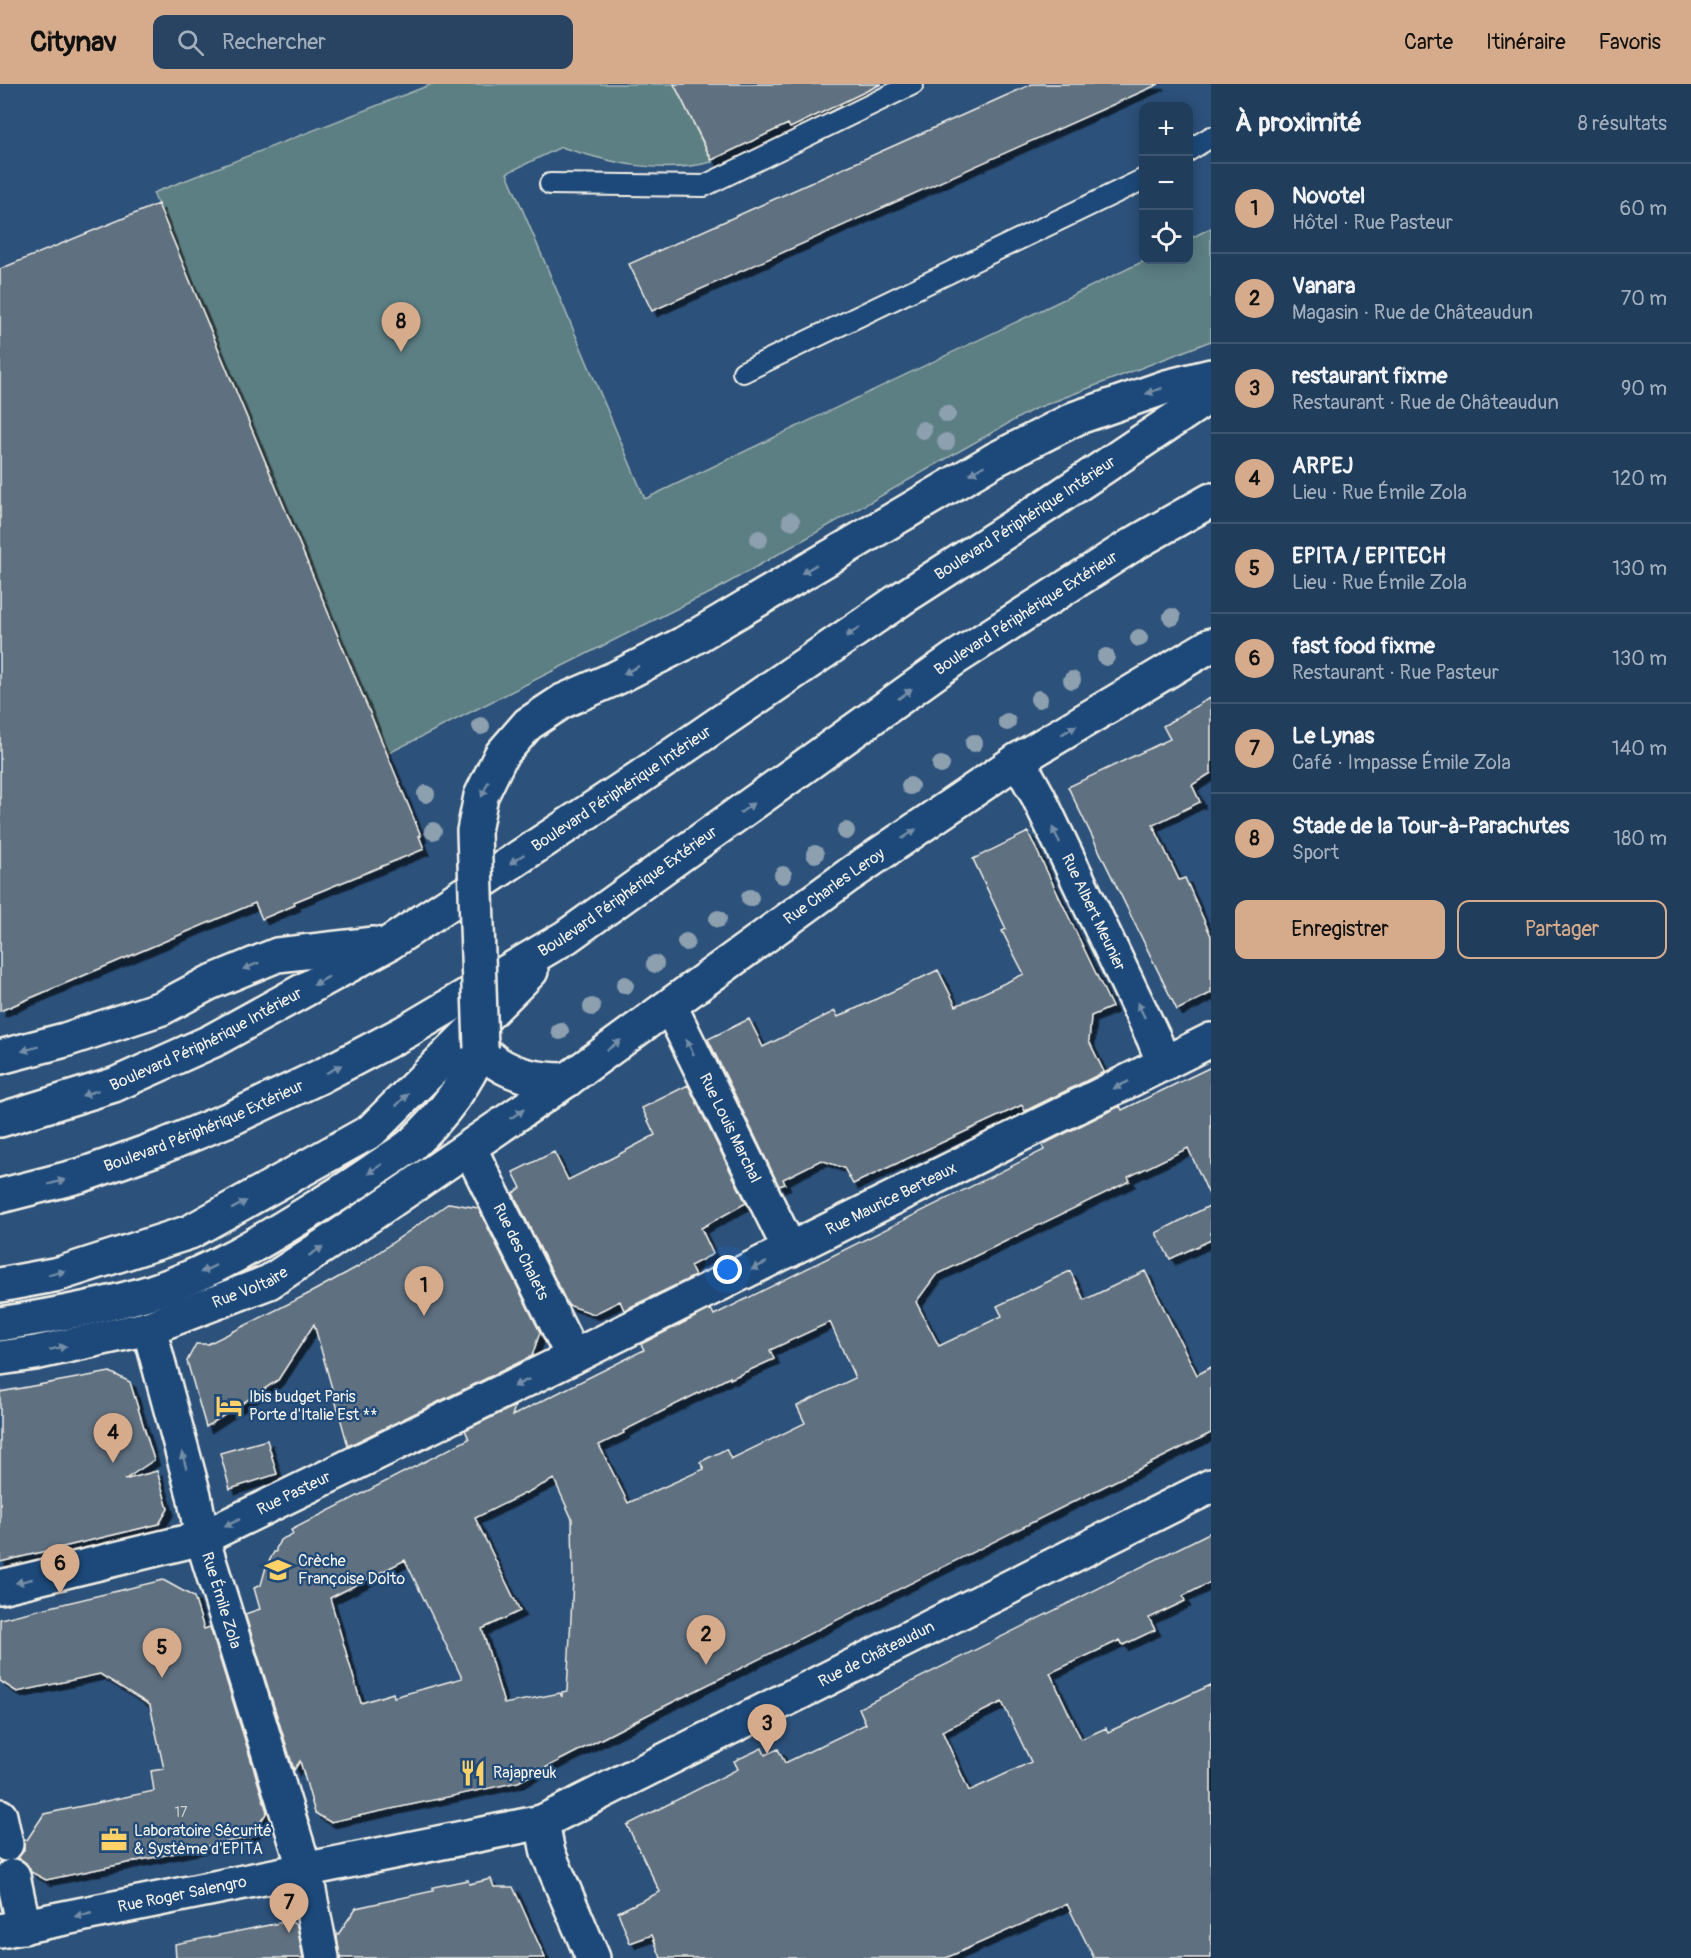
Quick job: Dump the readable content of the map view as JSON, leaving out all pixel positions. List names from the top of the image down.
{
  "streets": {
    "main road": [
      "Boulevard Périphérique Intérieur",
      "Boulevard Périphérique Extérieur",
      "Rue Charles Leroy",
      "Rue Albert Meunier",
      "Rue Louis Marchal",
      "Rue Maurice Berteaux",
      "Rue des Chalets",
      "Rue Voltaire",
      "Rue Pasteur",
      "Rue Émile Zola",
      "Rue de Châteaudun",
      "Rue Roger Salengro"
    ]
  },
  "crossings": [
    ["Rue Charles Leroy", "Rue Albert Meunier"],
    ["Rue Charles Leroy", "Rue Louis Marchal"],
    ["Rue Charles Leroy", "Rue des Chalets"],
    ["Rue Charles Leroy", "Rue Voltaire"],
    ["Rue Albert Meunier", "Rue Maurice Berteaux"],
    ["Rue Louis Marchal", "Rue Maurice Berteaux"],
    ["Rue Maurice Berteaux", "Rue des Chalets"],
    ["Rue Maurice Berteaux", "Rue Pasteur"],
    ["Rue des Chalets", "Rue Voltaire"],
    ["Rue des Chalets", "Rue Pasteur"],
    ["Rue Voltaire", "Rue Émile Zola"],
    ["Rue Pasteur", "Rue Émile Zola"],
    ["Rue Émile Zola", "Rue Roger Salengro"],
    ["Rue de Châteaudun", "Rue Roger Salengro"]
  ],
  "one_way": [
    "Rue Albert Meunier",
    "Rue Louis Marchal",
    "Rue Maurice Berteaux",
    "Rue Roger Salengro"
  ],
  "places": {
    "hotel": ["Ibis budget Paris Porte d'Italie Est **"],
    "school or university": ["Crèche Françoise Dolto"],
    "restaurant": ["Rajapreuk"],
    "office": ["Laboratoire Sécurité & Système d'EPITA"]
  },
  "house_numbers": ["17"],
  "page": {
    "header": "Citynav",
    "search": "Rechercher",
    "nav": ["Carte", "Itinéraire", "Favoris"],
    "heading": ["À proximité", "8 résultats"],
    "map_buttons": ["+", "−"],
    "list": [
      {
        "mark": "1",
        "name": "Novotel",
        "note": "Hôtel · Rue Pasteur",
        "value": "60 m"
      },
      {
        "mark": "2",
        "name": "Vanara",
        "note": "Magasin · Rue de Châteaudun",
        "value": "70 m"
      },
      {
        "mark": "3",
        "name": "restaurant fixme",
        "note": "Restaurant · Rue de Châteaudun",
        "value": "90 m"
      },
      {
        "mark": "4",
        "name": "ARPEJ",
        "note": "Lieu · Rue Émile Zola",
        "value": "120 m"
      },
      {
        "mark": "5",
        "name": "EPITA / EPITECH",
        "note": "Lieu · Rue Émile Zola",
        "value": "130 m"
      },
      {
        "mark": "6",
        "name": "fast food fixme",
        "note": "Restaurant · Rue Pasteur",
        "value": "130 m"
      },
      {
        "mark": "7",
        "name": "Le Lynas",
        "note": "Café · Impasse Émile Zola",
        "value": "140 m"
      },
      {
        "mark": "8",
        "name": "Stade de la Tour-à-Parachutes",
        "note": "Sport",
        "value": "180 m"
      }
    ],
    "pins": [
      "8",
      "1",
      "4",
      "6",
      "2",
      "5",
      "3",
      "7"
    ],
    "buttons": ["Enregistrer", "Partager"]
  }
}
